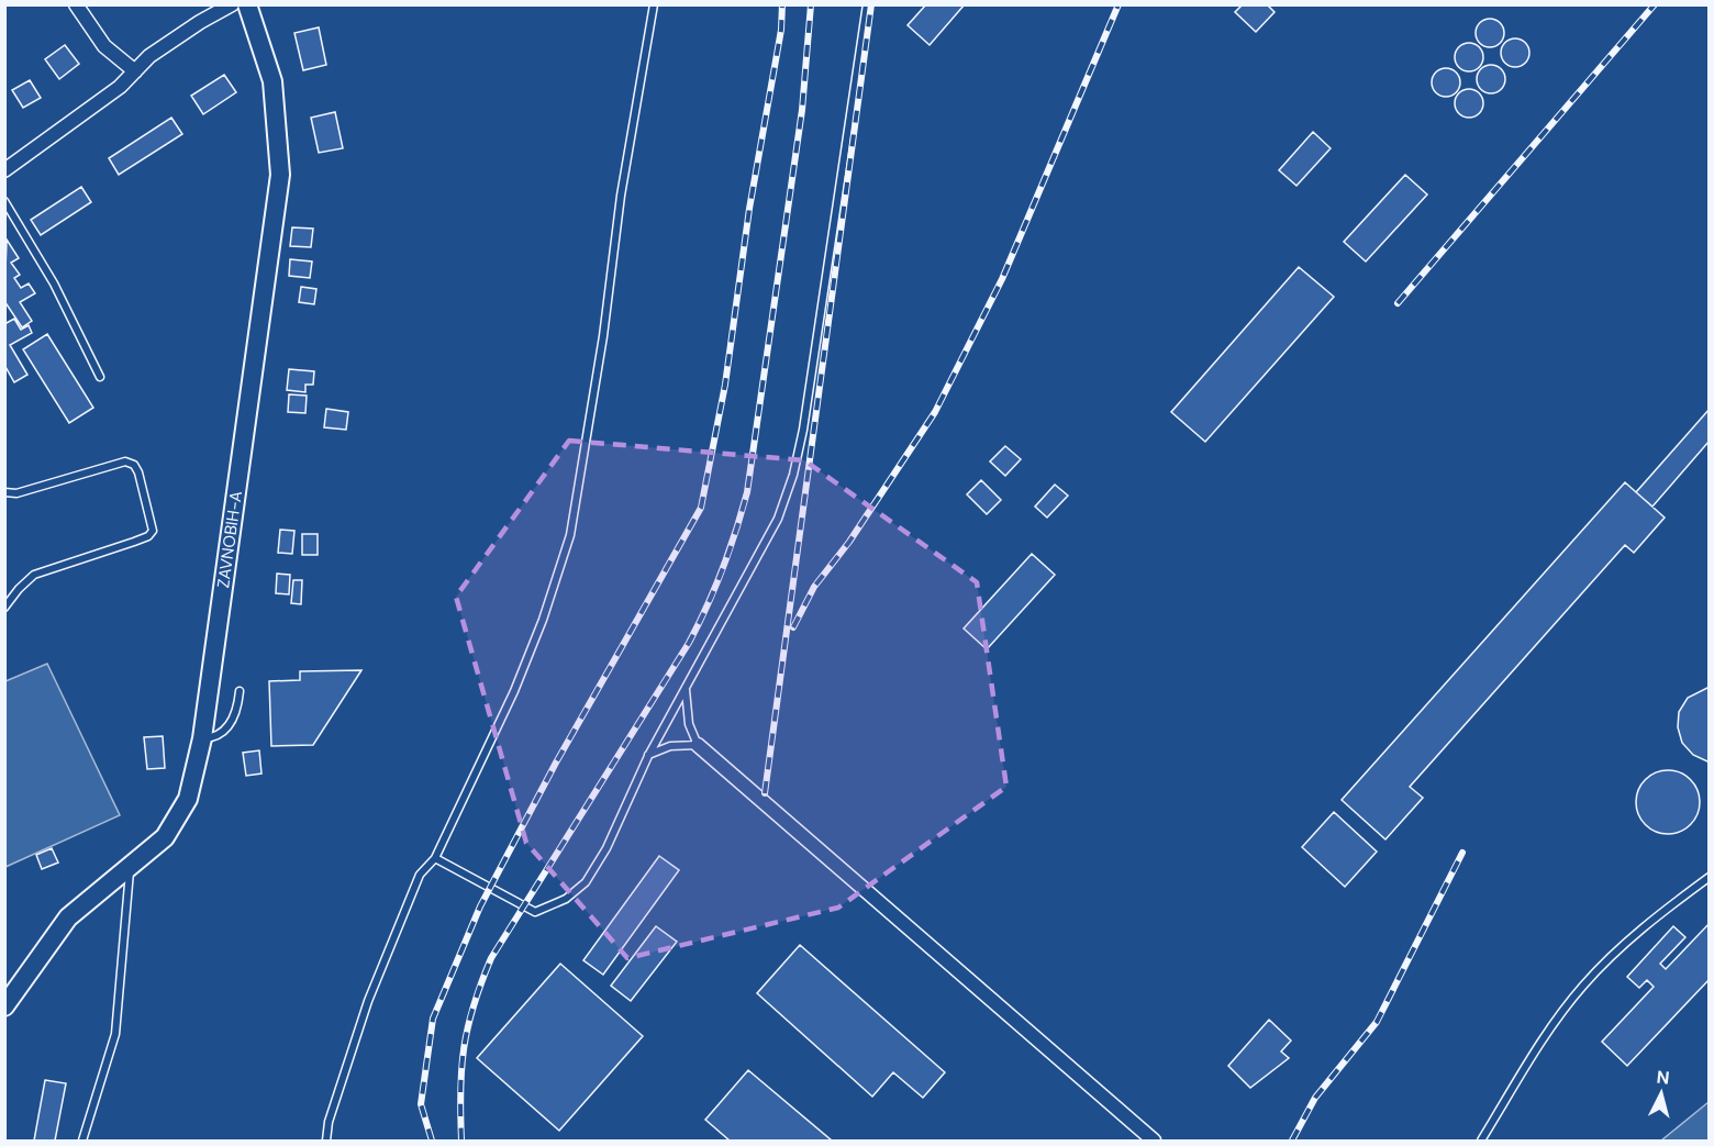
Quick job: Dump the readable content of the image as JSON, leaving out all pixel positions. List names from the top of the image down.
{
  "streets": {
    "main road": ["ZAVNOBIH-A"]
  },
  "north": "top"
}
